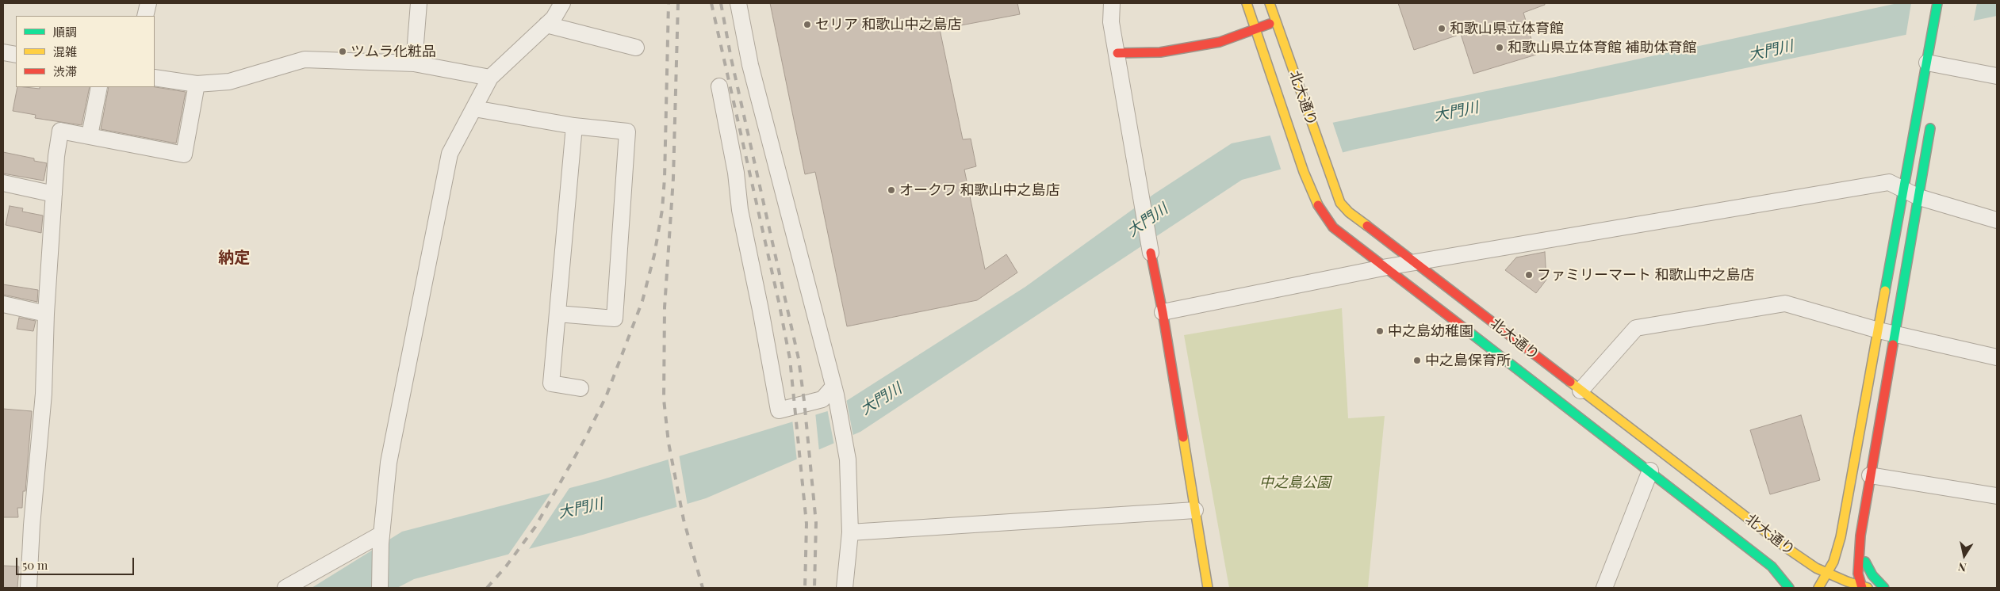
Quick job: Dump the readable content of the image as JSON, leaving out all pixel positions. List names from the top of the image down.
{
  "streets": {
    "street": ["北大通り"]
  },
  "districts": ["納定"],
  "water": ["大門川"],
  "parks": ["中之島公園"],
  "places": [
    "セリア 和歌山中之島店",
    "和歌山県立体育館",
    "和歌山県立体育館 補助体育館",
    "ツムラ化粧品",
    "オークワ 和歌山中之島店",
    "ファミリーマート 和歌山中之島店",
    "中之島幼稚園",
    "中之島保育所"
  ],
  "legend": ["順調", "混雑", "渋滞"],
  "scale_bar": "50 m",
  "north": "bottom"
}
